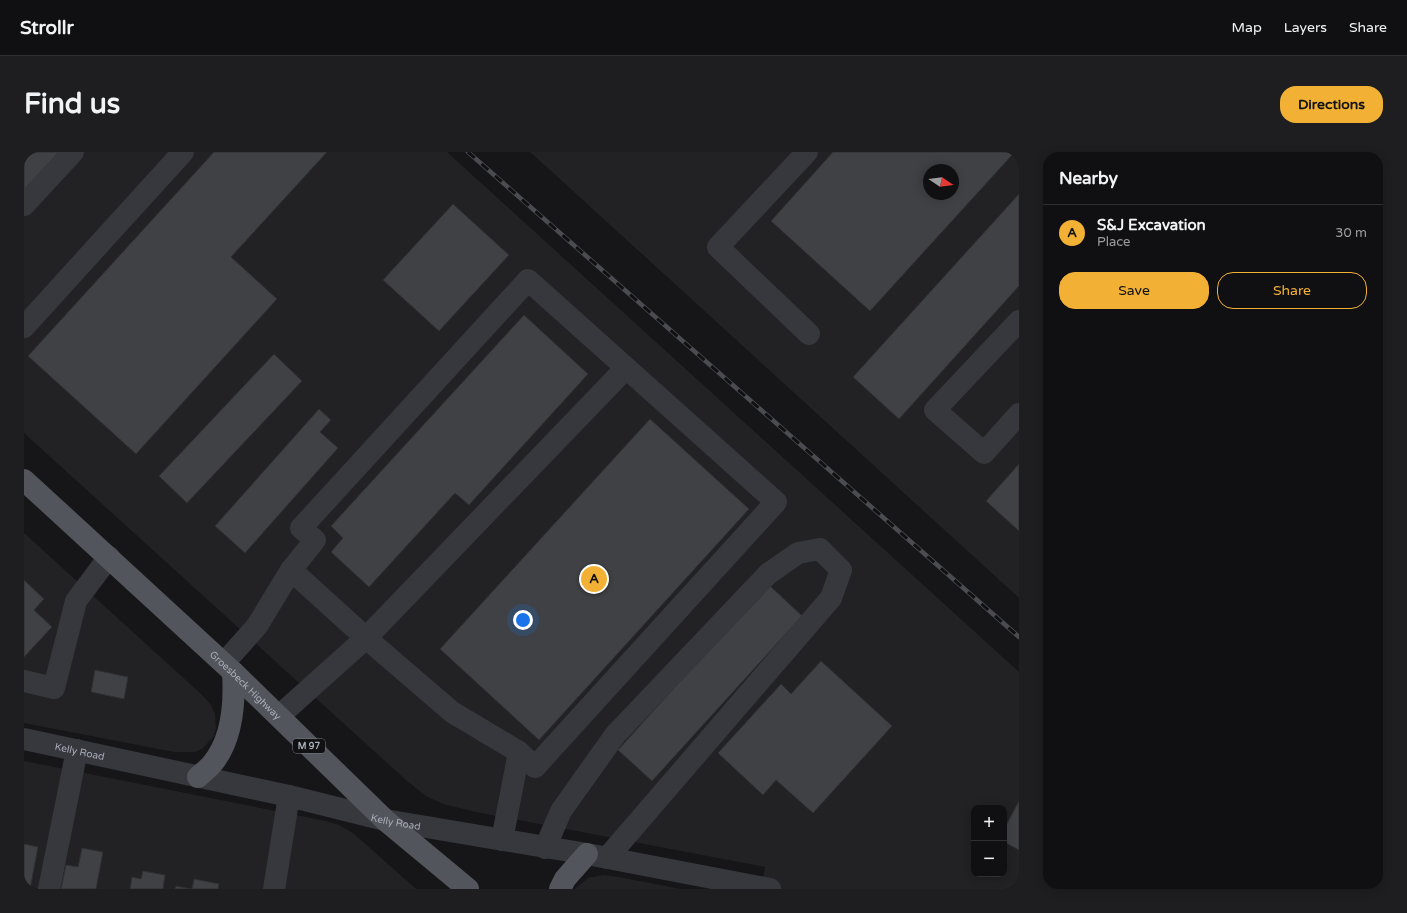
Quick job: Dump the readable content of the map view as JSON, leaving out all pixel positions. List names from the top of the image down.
{
  "streets": {
    "main road": ["Groesbeck Highway", "M 97"],
    "street": ["Kelly Road"]
  },
  "crossings": [
    ["Groesbeck Highway", "Kelly Road"]
  ],
  "north": "right",
  "page": {
    "header": "Strollr",
    "nav": ["Map", "Layers", "Share"],
    "buttons": [
      "Directions",
      ["Save", "Share"]
    ],
    "title": "Find us",
    "heading": "Nearby",
    "list": [
      {
        "mark": "A",
        "name": "S&J Excavation",
        "note": "Place",
        "value": "30 m"
      }
    ],
    "pins": "A",
    "map_buttons": ["+", "−"]
  }
}
